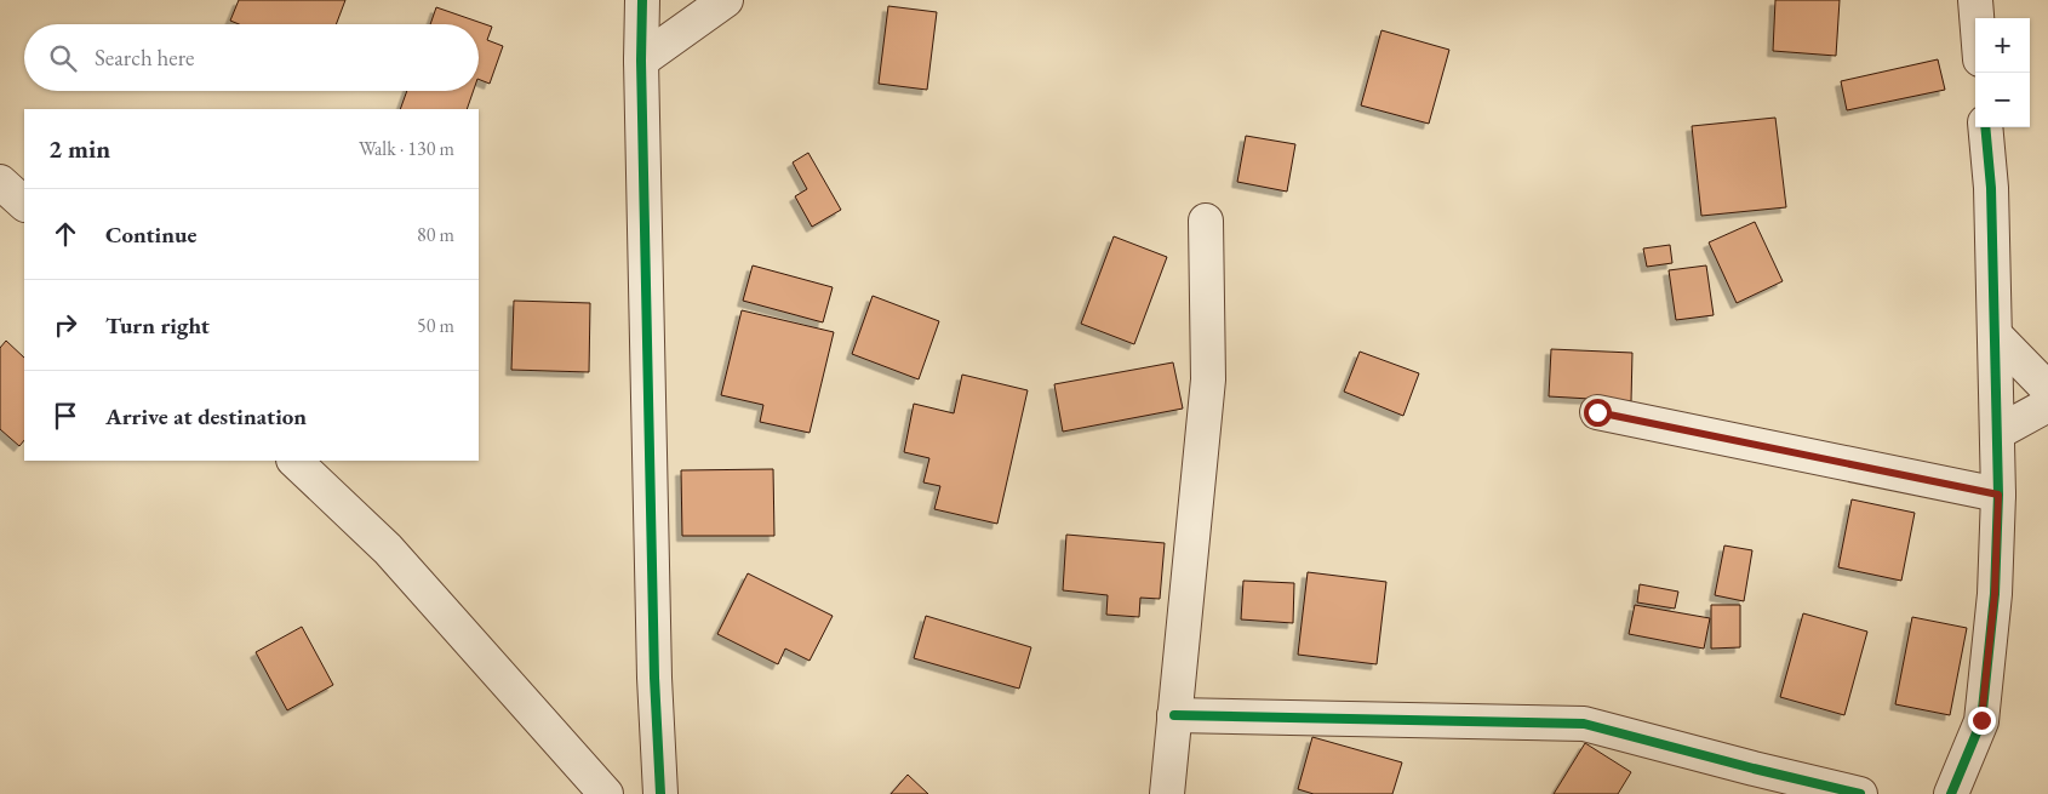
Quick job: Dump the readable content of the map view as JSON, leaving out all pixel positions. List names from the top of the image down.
{
  "page": {
    "map_buttons": ["+", "−"],
    "search": "Search here",
    "heading": ["2 min", "Walk · 130 m"],
    "list": [
      ["Continue", "80 m"],
      ["Turn right", "50 m"],
      "Arrive at destination"
    ]
  }
}
